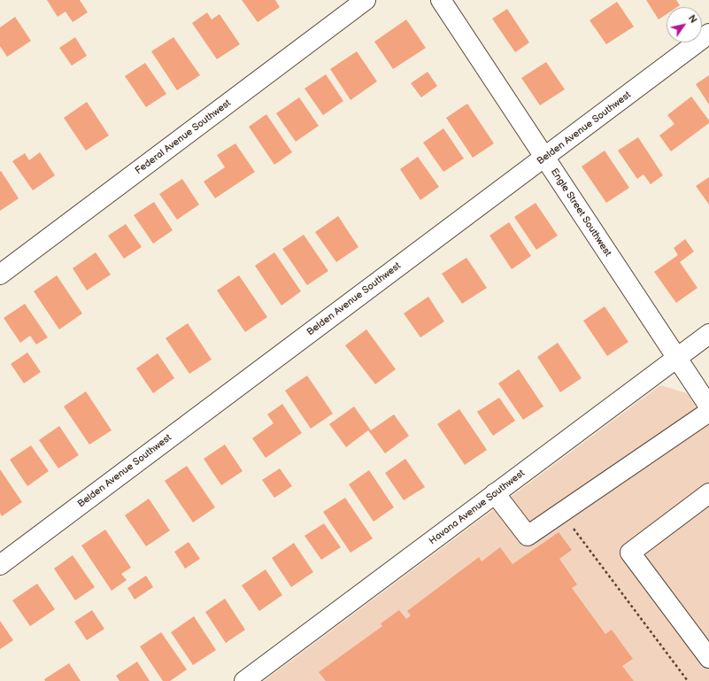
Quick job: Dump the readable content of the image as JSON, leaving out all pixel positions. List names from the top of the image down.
{
  "streets": {
    "street": [
      "Belden Avenue Southwest",
      "Federal Avenue Southwest",
      "Engle Street Southwest",
      "Havana Avenue Southwest"
    ]
  },
  "crossings": [
    ["Belden Avenue Southwest", "Engle Street Southwest"],
    ["Engle Street Southwest", "Havana Avenue Southwest"]
  ],
  "north": "top right"
}
